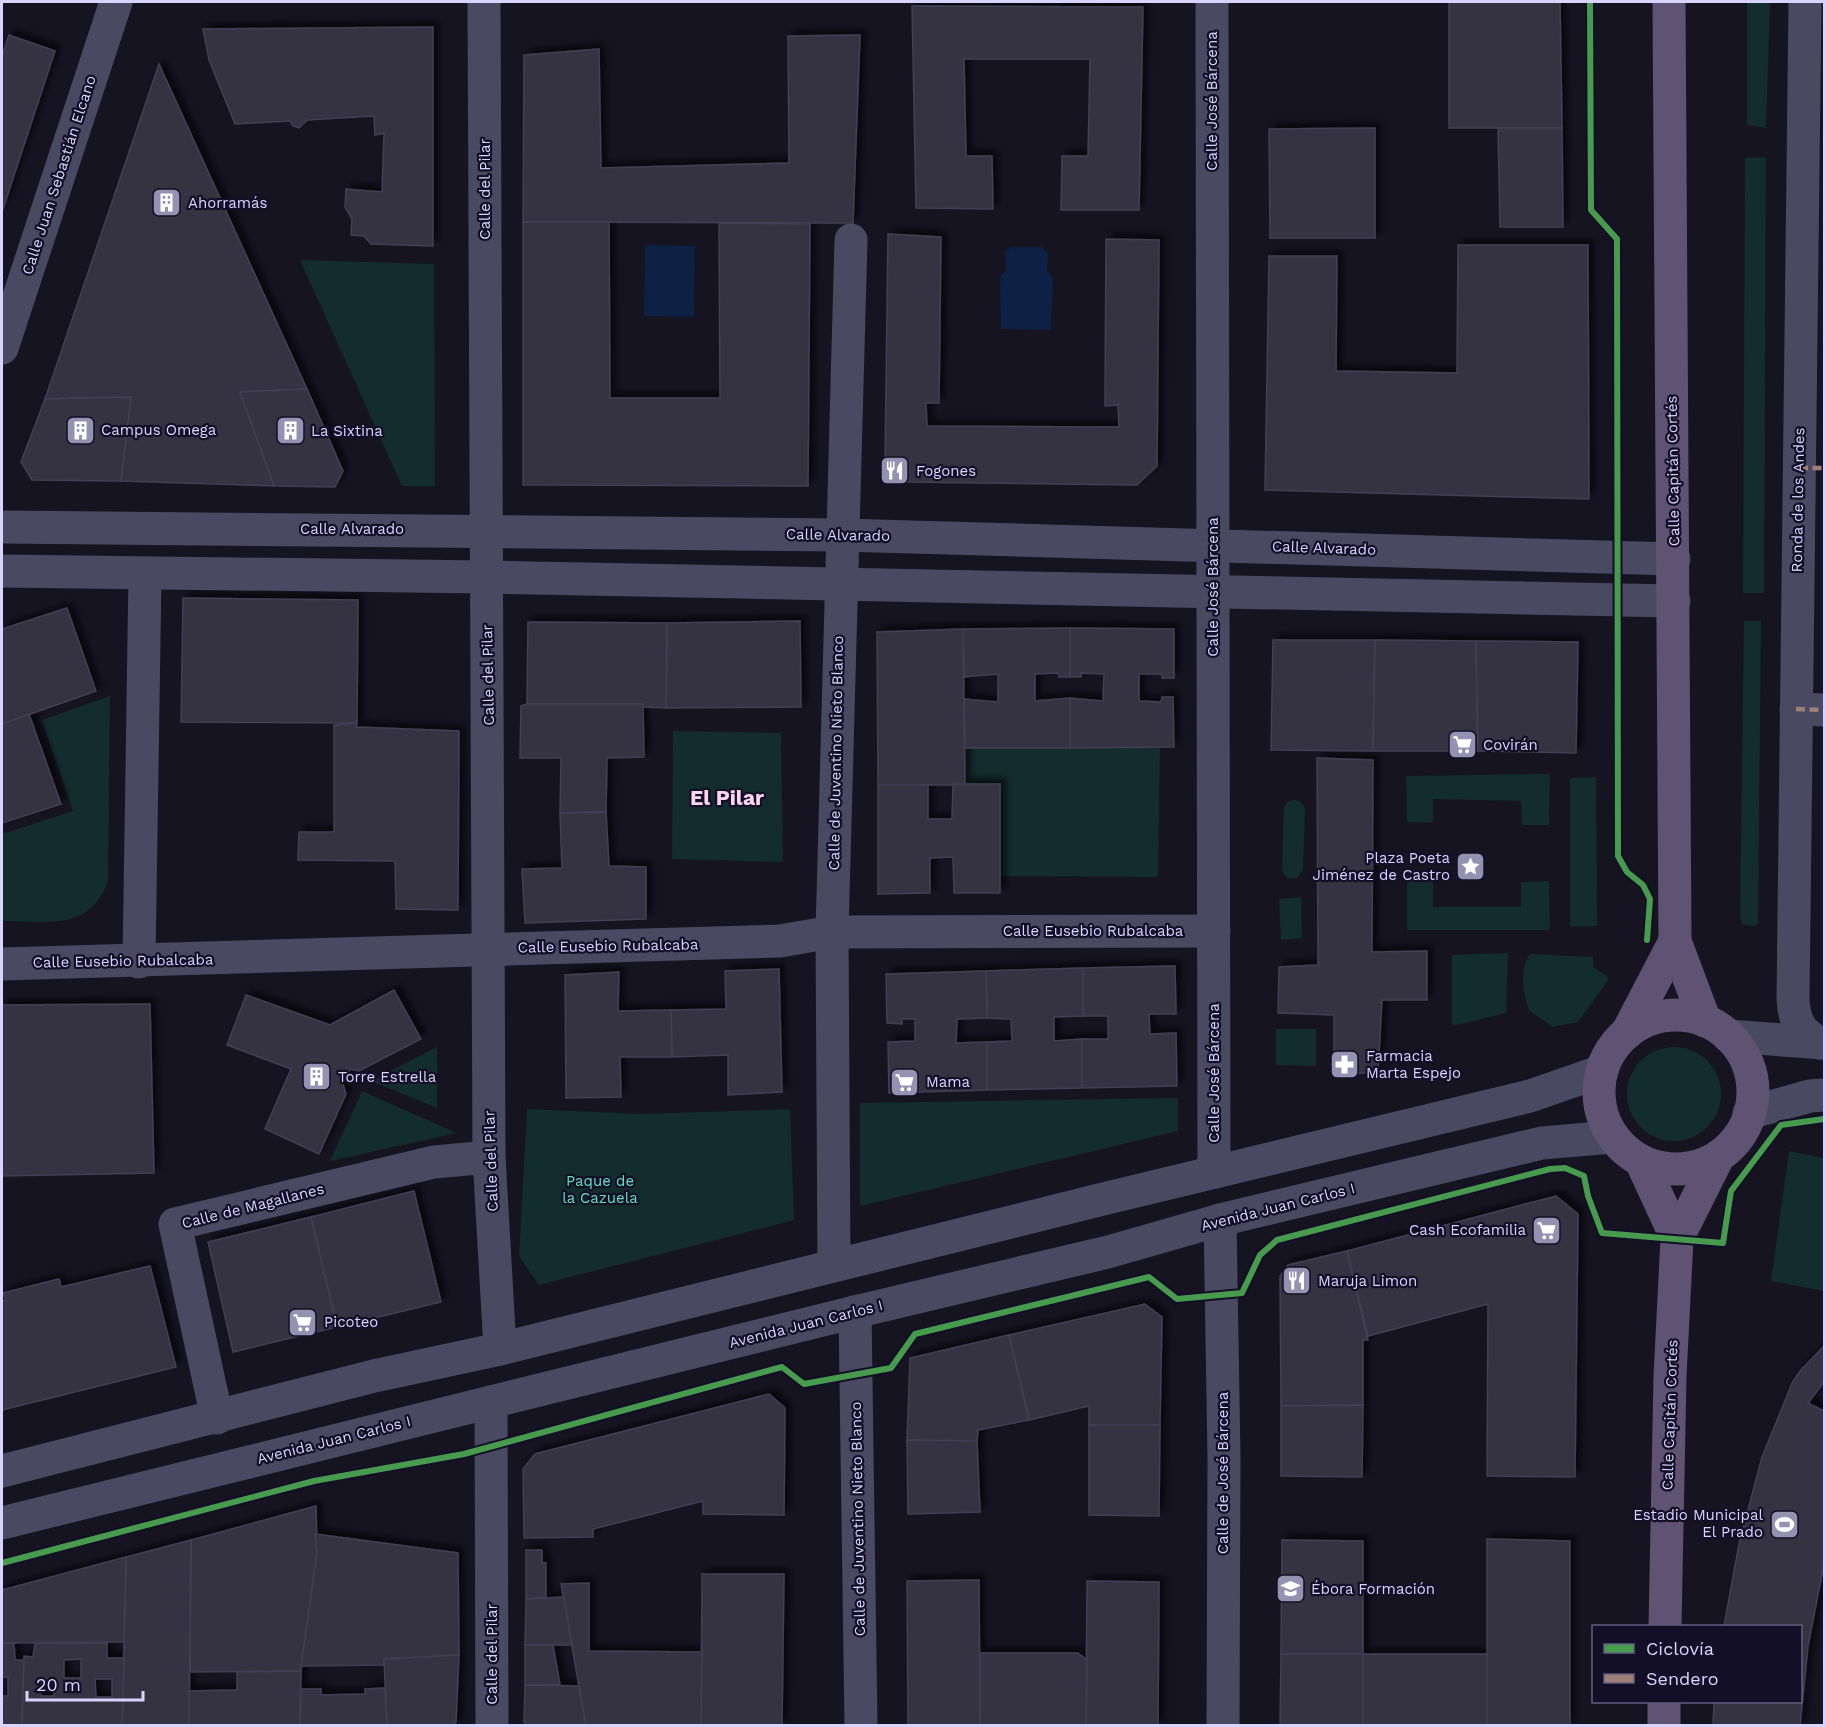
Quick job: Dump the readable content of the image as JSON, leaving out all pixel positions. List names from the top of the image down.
{
  "streets": {
    "main road": ["Calle Capitán Cortés"],
    "street": [
      "Calle José Bárcena",
      "Calle Juan Sebastián Elcano",
      "Calle del Pilar",
      "Ronda de los Andes",
      "Calle Alvarado",
      "Calle de Juventino Nieto Blanco",
      "Calle Eusebio Rubalcaba",
      "Calle de Magallanes",
      "Avenida Juan Carlos I",
      "Calle de José Bárcena"
    ]
  },
  "crossings": [
    ["Calle José Bárcena", "Calle Alvarado"],
    ["Calle José Bárcena", "Calle Eusebio Rubalcaba"],
    ["Calle del Pilar", "Calle Alvarado"],
    ["Calle del Pilar", "Calle Eusebio Rubalcaba"],
    ["Calle del Pilar", "Calle de Magallanes"],
    ["Calle del Pilar", "Avenida Juan Carlos I"],
    ["Calle Capitán Cortés", "Calle Alvarado"],
    ["Calle Capitán Cortés", "Avenida Juan Carlos I"],
    ["Calle Alvarado", "Calle de Juventino Nieto Blanco"],
    ["Calle de Juventino Nieto Blanco", "Calle Eusebio Rubalcaba"],
    ["Calle de Juventino Nieto Blanco", "Avenida Juan Carlos I"],
    ["Avenida Juan Carlos I", "Calle de José Bárcena"]
  ],
  "districts": ["El Pilar"],
  "parks": ["Paque de la Cazuela"],
  "places": {
    "building": [
      "Ahorramás",
      "Campus Omega",
      "La Sixtina",
      "Torre Estrella"
    ],
    "restaurant": ["Fogones", "Maruja Limon"],
    "supermarket": [
      "Covirán",
      "Mama",
      "Cash Ecofamilia",
      "Picoteo"
    ],
    "place": ["Plaza Poeta Jiménez de Castro"],
    "pharmacy": ["Farmacia Marta Espejo"],
    "sports": ["Estadio Municipal El Prado"],
    "school or university": ["Ébora Formación"]
  },
  "legend": ["Ciclovía", "Sendero"],
  "scale_bar": "20 m"
}
